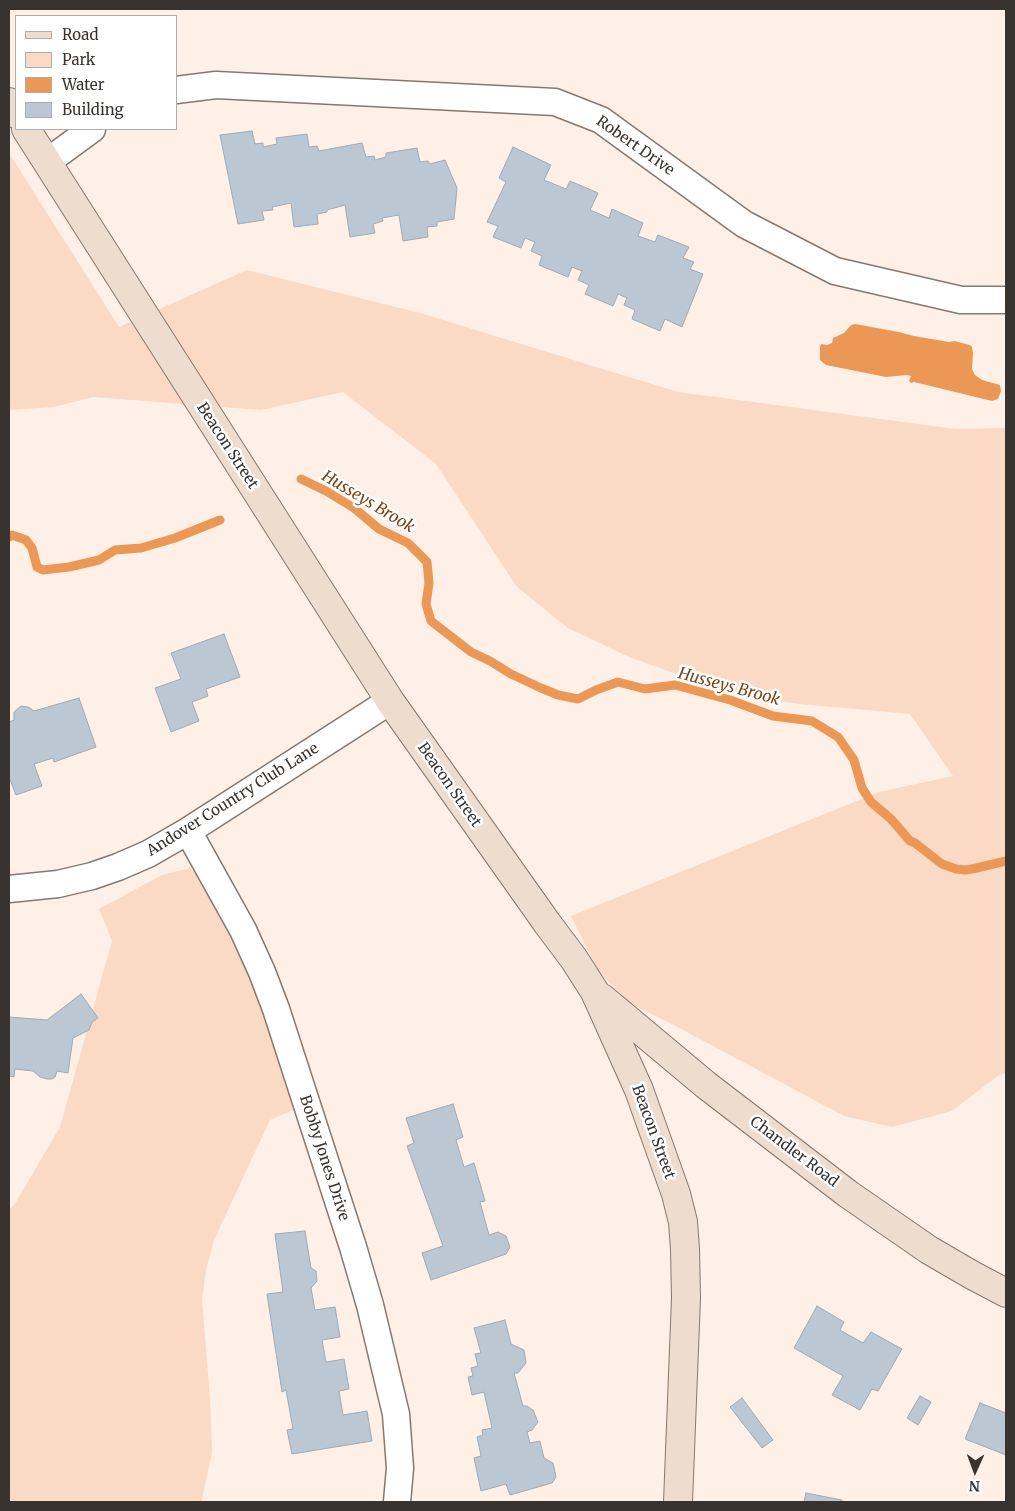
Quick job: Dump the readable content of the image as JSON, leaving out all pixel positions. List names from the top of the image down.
{
  "streets": {
    "main road": ["Beacon Street", "Chandler Road"],
    "street": ["Robert Drive", "Andover Country Club Lane", "Bobby Jones Drive"]
  },
  "crossings": [
    ["Beacon Street", "Andover Country Club Lane"],
    ["Beacon Street", "Chandler Road"],
    ["Andover Country Club Lane", "Bobby Jones Drive"]
  ],
  "water": ["Husseys Brook"],
  "legend": [
    "Road",
    "Park",
    "Water",
    "Building"
  ],
  "north": "bottom"
}
